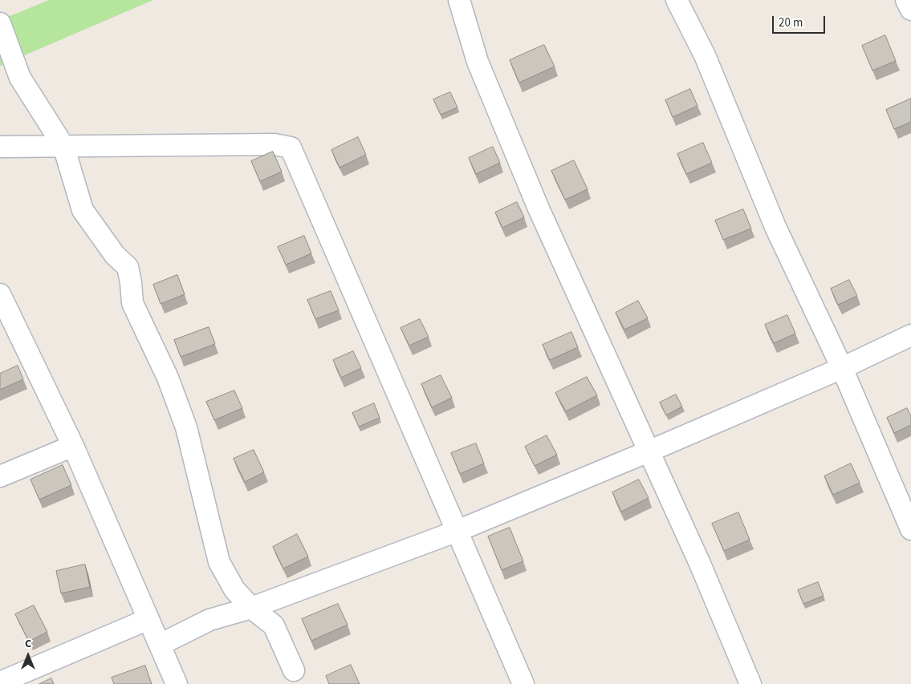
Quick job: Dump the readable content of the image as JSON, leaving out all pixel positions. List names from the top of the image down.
{
  "scale_bar": "20 m",
  "north": "top"
}
